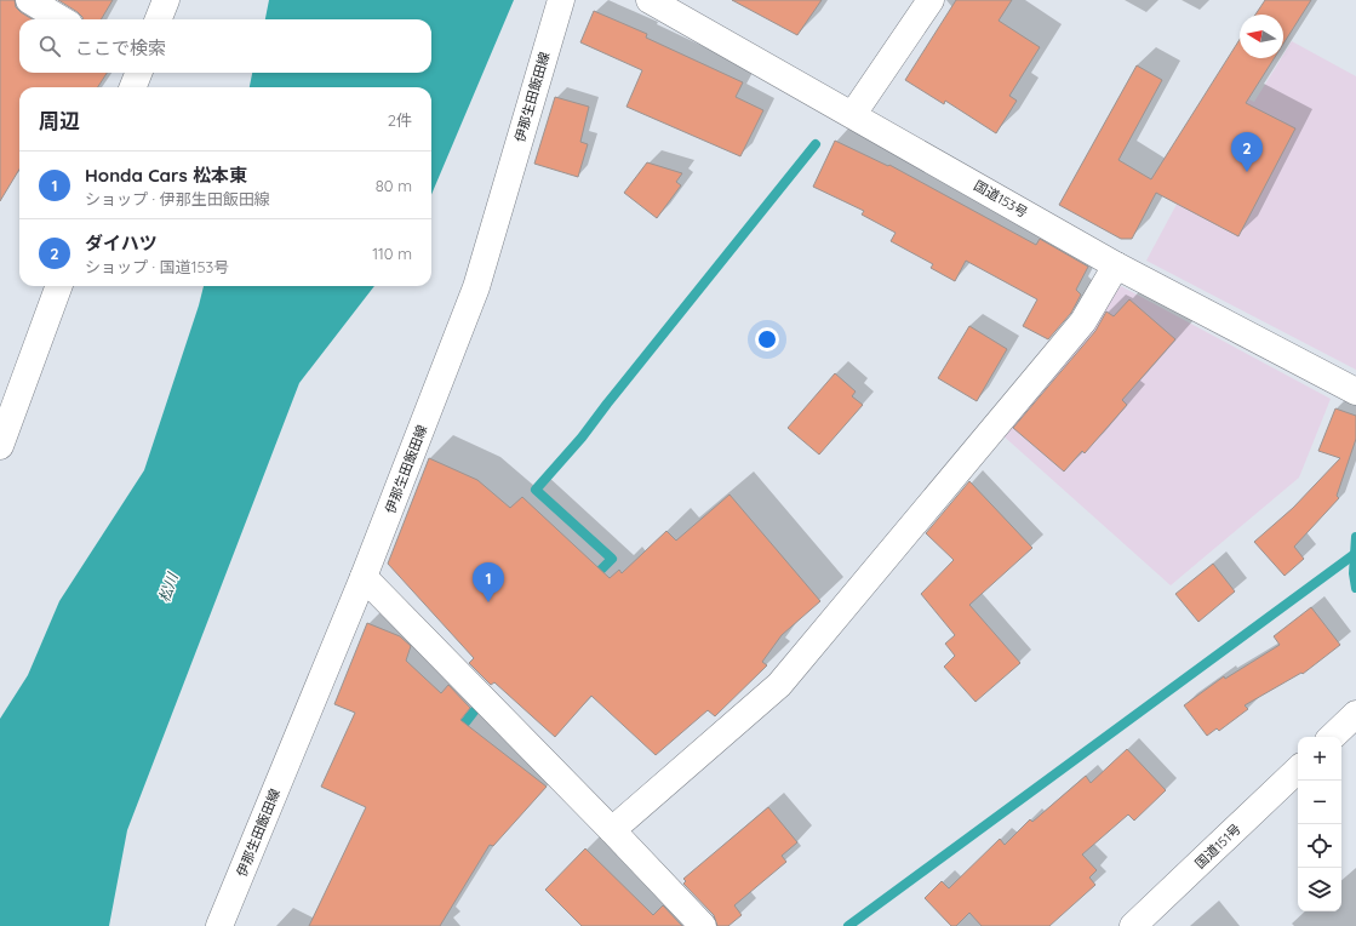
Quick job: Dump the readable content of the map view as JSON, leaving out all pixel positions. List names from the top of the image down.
{
  "streets": {
    "main road": ["伊那生田飯田線", "国道153号", "国道151号"]
  },
  "water": ["松川"],
  "north": "left",
  "page": {
    "search": "ここで検索",
    "heading": ["周辺", "2件"],
    "pins": ["2", "1"],
    "list": [
      {
        "mark": "1",
        "name": "Honda Cars 松本東",
        "note": "ショップ · 伊那生田飯田線",
        "value": "80 m"
      },
      {
        "mark": "2",
        "name": "ダイハツ",
        "note": "ショップ · 国道153号",
        "value": "110 m"
      }
    ],
    "map_buttons": ["+", "−"]
  }
}
